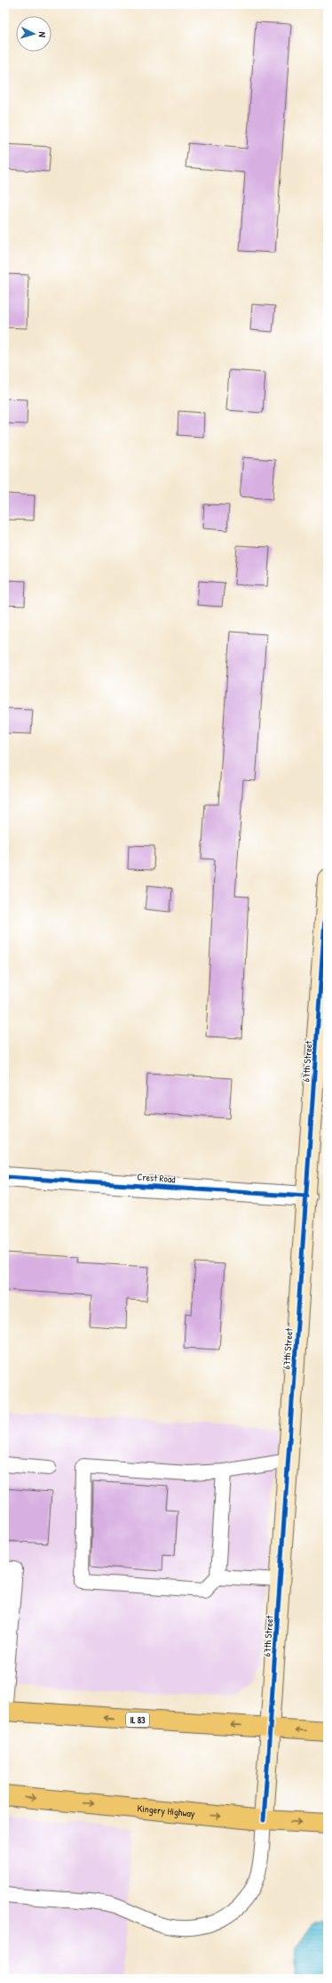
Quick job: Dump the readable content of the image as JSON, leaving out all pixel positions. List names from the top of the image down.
{
  "streets": {
    "highway": ["IL 83", "Kingery Highway"],
    "street": ["67th Street", "Crest Road"]
  },
  "crossings": [
    ["67th Street", "Crest Road"],
    ["67th Street", "IL 83"],
    ["67th Street", "Kingery Highway"]
  ],
  "north": "right"
}
